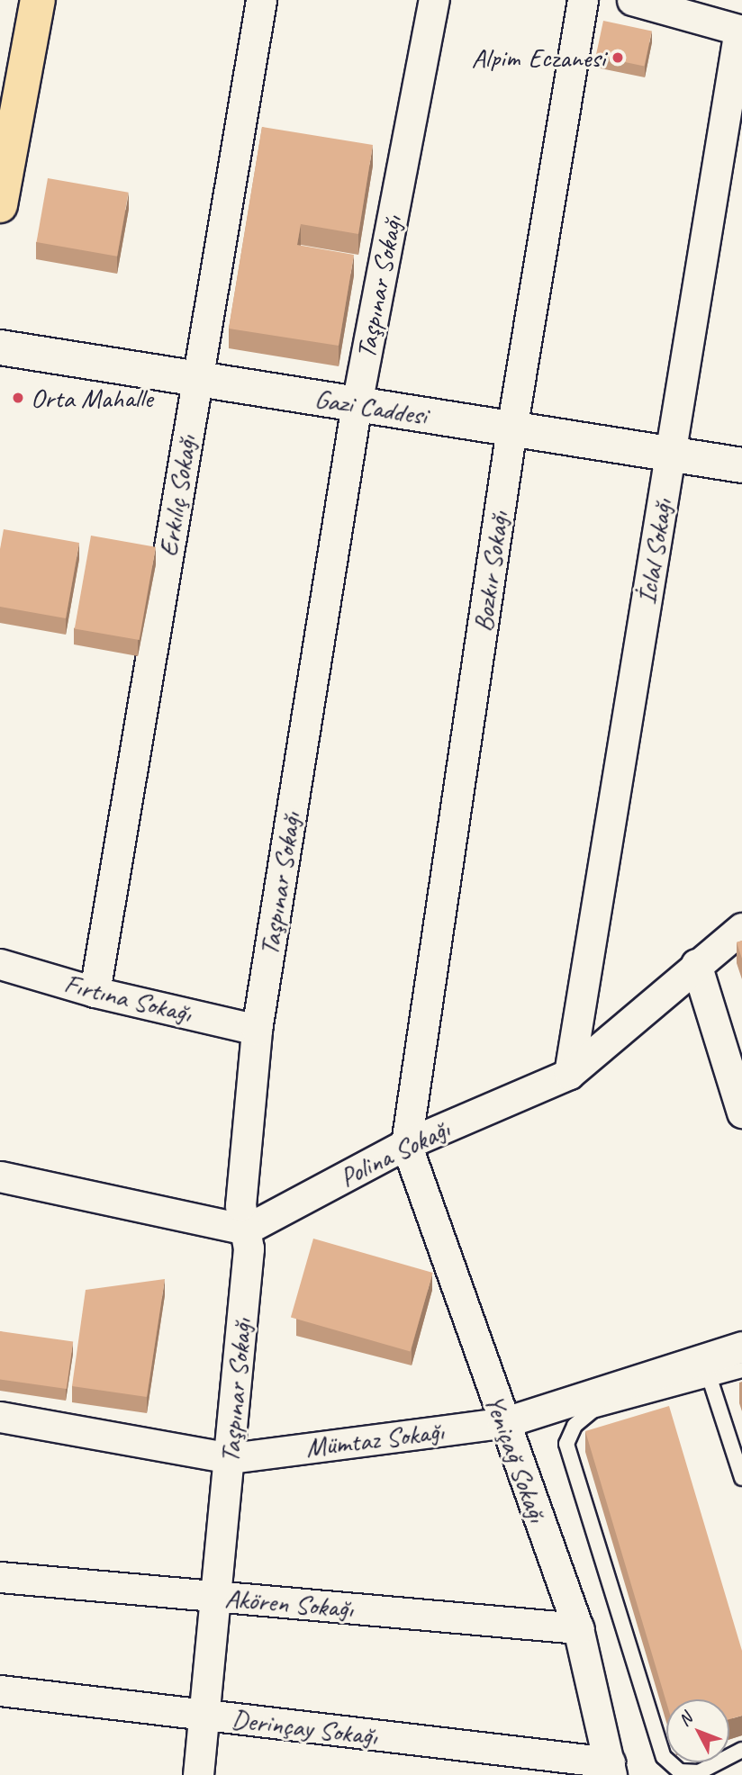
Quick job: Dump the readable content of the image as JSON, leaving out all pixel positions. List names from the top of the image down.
{
  "streets": {
    "street": [
      "Taşpınar Sokağı",
      "Gazi Caddesi",
      "Erkılıç Sokağı",
      "İclal Sokağı",
      "Bozkır Sokağı",
      "Fırtına Sokağı",
      "Polina Sokağı",
      "Mümtaz Sokağı",
      "Yeniçağ Sokağı",
      "Akören Sokağı",
      "Derinçay Sokağı"
    ]
  },
  "crossings": [
    ["Taşpınar Sokağı", "Gazi Caddesi"],
    ["Taşpınar Sokağı", "Fırtına Sokağı"],
    ["Taşpınar Sokağı", "Polina Sokağı"],
    ["Taşpınar Sokağı", "Mümtaz Sokağı"],
    ["Taşpınar Sokağı", "Akören Sokağı"],
    ["Taşpınar Sokağı", "Derinçay Sokağı"],
    ["Gazi Caddesi", "Erkılıç Sokağı"],
    ["Gazi Caddesi", "İclal Sokağı"],
    ["Gazi Caddesi", "Bozkır Sokağı"],
    ["Erkılıç Sokağı", "Fırtına Sokağı"],
    ["İclal Sokağı", "Polina Sokağı"],
    ["Bozkır Sokağı", "Polina Sokağı"],
    ["Bozkır Sokağı", "Yeniçağ Sokağı"],
    ["Polina Sokağı", "Yeniçağ Sokağı"],
    ["Mümtaz Sokağı", "Yeniçağ Sokağı"],
    ["Yeniçağ Sokağı", "Akören Sokağı"],
    ["Yeniçağ Sokağı", "Derinçay Sokağı"]
  ],
  "places": ["Alpim Eczanesi", "Orta Mahalle"],
  "north": "top left"
}
